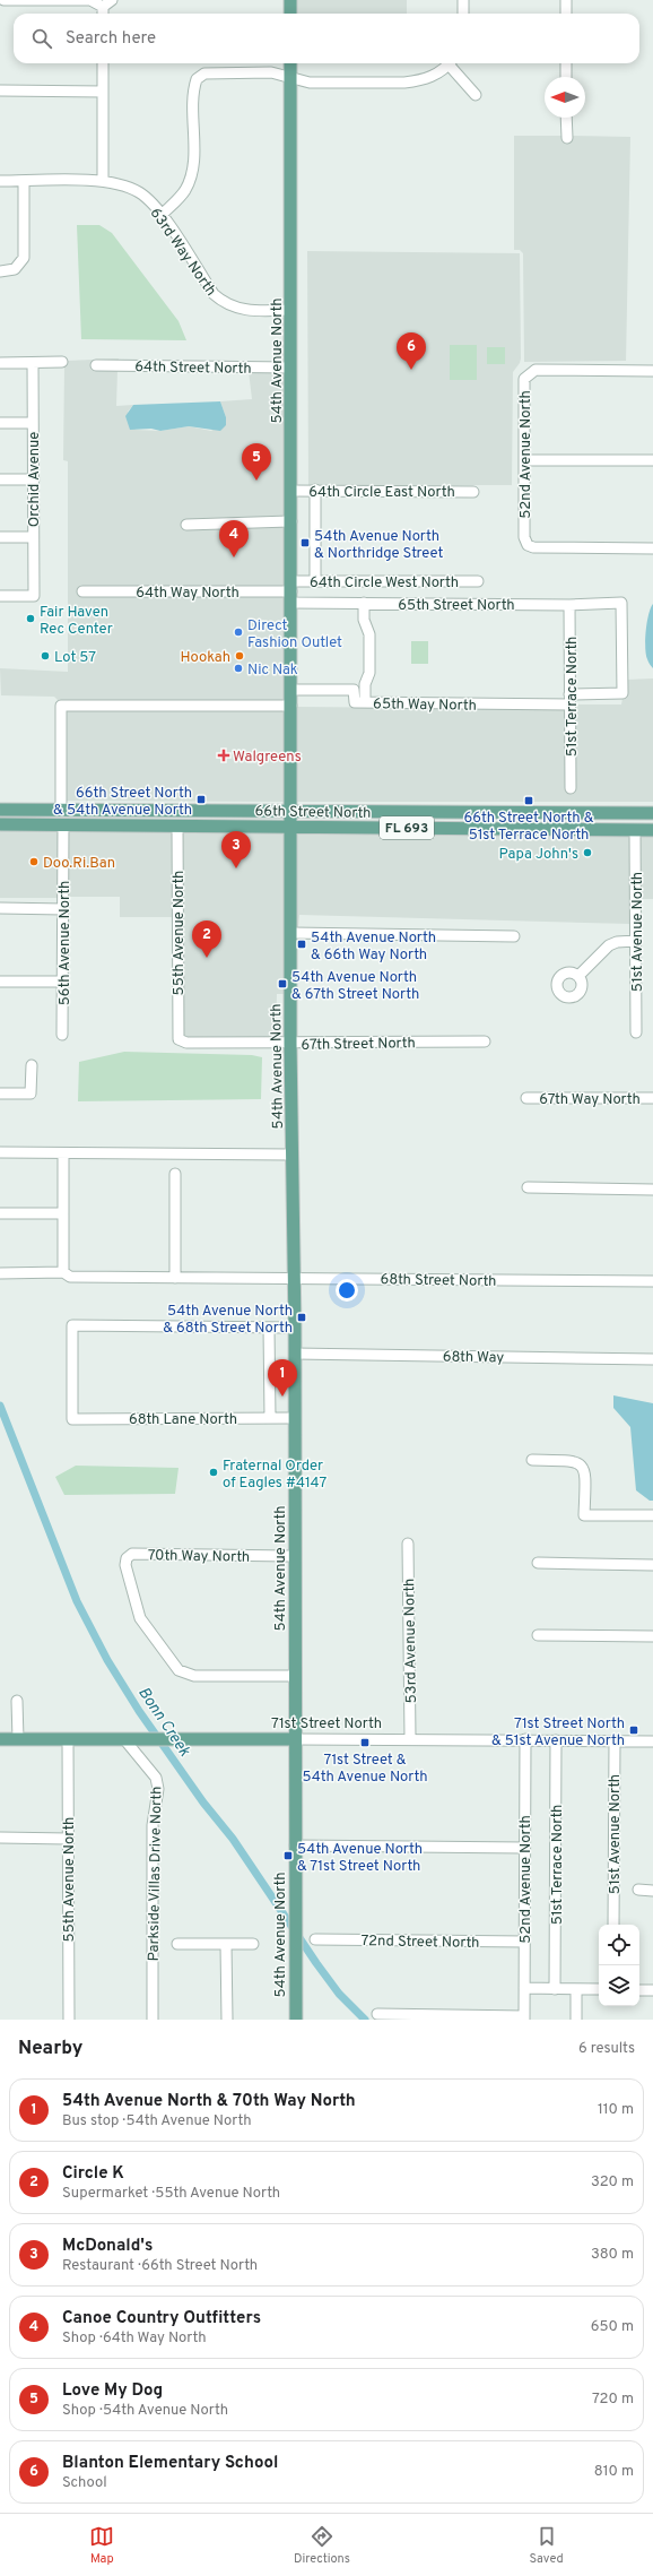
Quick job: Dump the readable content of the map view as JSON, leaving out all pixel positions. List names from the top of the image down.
{
  "streets": {
    "main road": [
      "54th Avenue North",
      "66th Street North",
      "FL 693",
      "71st Street North"
    ],
    "street": [
      "63rd Way North",
      "64th Street North",
      "52nd Avenue North",
      "Orchid Avenue",
      "64th Circle East North",
      "64th Circle West North",
      "64th Way North",
      "65th Street North",
      "51st Terrace North",
      "65th Way North",
      "51st Avenue North",
      "55th Avenue North",
      "56th Avenue North",
      "67th Street North",
      "67th Way North",
      "68th Street North",
      "68th Way",
      "68th Lane North",
      "70th Way North",
      "53rd Avenue North",
      "Parkside Villas Drive North",
      "72nd Street North"
    ]
  },
  "crossings": [
    ["63rd Way North", "54th Avenue North"],
    ["54th Avenue North", "64th Street North"],
    ["54th Avenue North", "64th Circle East North"],
    ["54th Avenue North", "64th Circle West North"],
    ["54th Avenue North", "64th Way North"],
    ["54th Avenue North", "65th Street North"],
    ["54th Avenue North", "65th Way North"],
    ["54th Avenue North", "66th Street North"],
    ["54th Avenue North", "67th Street North"],
    ["54th Avenue North", "68th Street North"],
    ["54th Avenue North", "68th Way"],
    ["54th Avenue North", "68th Lane North"],
    ["54th Avenue North", "70th Way North"],
    ["54th Avenue North", "71st Street North"],
    ["52nd Avenue North", "71st Street North"],
    ["52nd Avenue North", "72nd Street North"],
    ["64th Circle West North", "64th Way North"],
    ["64th Circle West North", "65th Street North"],
    ["64th Way North", "65th Street North"],
    ["65th Street North", "51st Terrace North"],
    ["65th Street North", "65th Way North"],
    ["51st Terrace North", "65th Way North"],
    ["51st Terrace North", "71st Street North"],
    ["66th Street North", "51st Avenue North"],
    ["66th Street North", "55th Avenue North"],
    ["66th Street North", "56th Avenue North"],
    ["51st Avenue North", "71st Street North"],
    ["55th Avenue North", "67th Street North"],
    ["55th Avenue North", "71st Street North"],
    ["53rd Avenue North", "71st Street North"],
    ["71st Street North", "Parkside Villas Drive North"]
  ],
  "water": ["Bonn Creek"],
  "places": {
    "transit": [
      "54th Avenue North & Northridge Street",
      "66th Street North & 54th Avenue North",
      "66th Street North & 51st Terrace North",
      "54th Avenue North & 66th Way North",
      "54th Avenue North & 67th Street North",
      "54th Avenue North & 68th Street North",
      "71st Street North & 51st Avenue North",
      "71st Street & 54th Avenue North",
      "54th Avenue North & 71st Street North"
    ],
    "other": [
      "Fair Haven Rec Center",
      "Direct Fashion Outlet",
      "Lot 57",
      "Hookah",
      "Nic Nak",
      "Papa John's",
      "Doo.Ri.Ban",
      "Fraternal Order of Eagles #4147"
    ],
    "health": ["Walgreens"]
  },
  "north": "left",
  "page": {
    "search": "Search here",
    "pins": [
      "6",
      "5",
      "4",
      "3",
      "2",
      "1"
    ],
    "heading": ["Nearby", "6 results"],
    "list": [
      {
        "mark": "1",
        "name": "54th Avenue North & 70th Way North",
        "note": "Bus stop · 54th Avenue North",
        "value": "110 m"
      },
      {
        "mark": "2",
        "name": "Circle K",
        "note": "Supermarket · 55th Avenue North",
        "value": "320 m"
      },
      {
        "mark": "3",
        "name": "McDonald's",
        "note": "Restaurant · 66th Street North",
        "value": "380 m"
      },
      {
        "mark": "4",
        "name": "Canoe Country Outfitters",
        "note": "Shop · 64th Way North",
        "value": "650 m"
      },
      {
        "mark": "5",
        "name": "Love My Dog",
        "note": "Shop · 54th Avenue North",
        "value": "720 m"
      },
      {
        "mark": "6",
        "name": "Blanton Elementary School",
        "note": "School",
        "value": "810 m"
      }
    ],
    "nav": ["Map", "Directions", "Saved"]
  }
}
